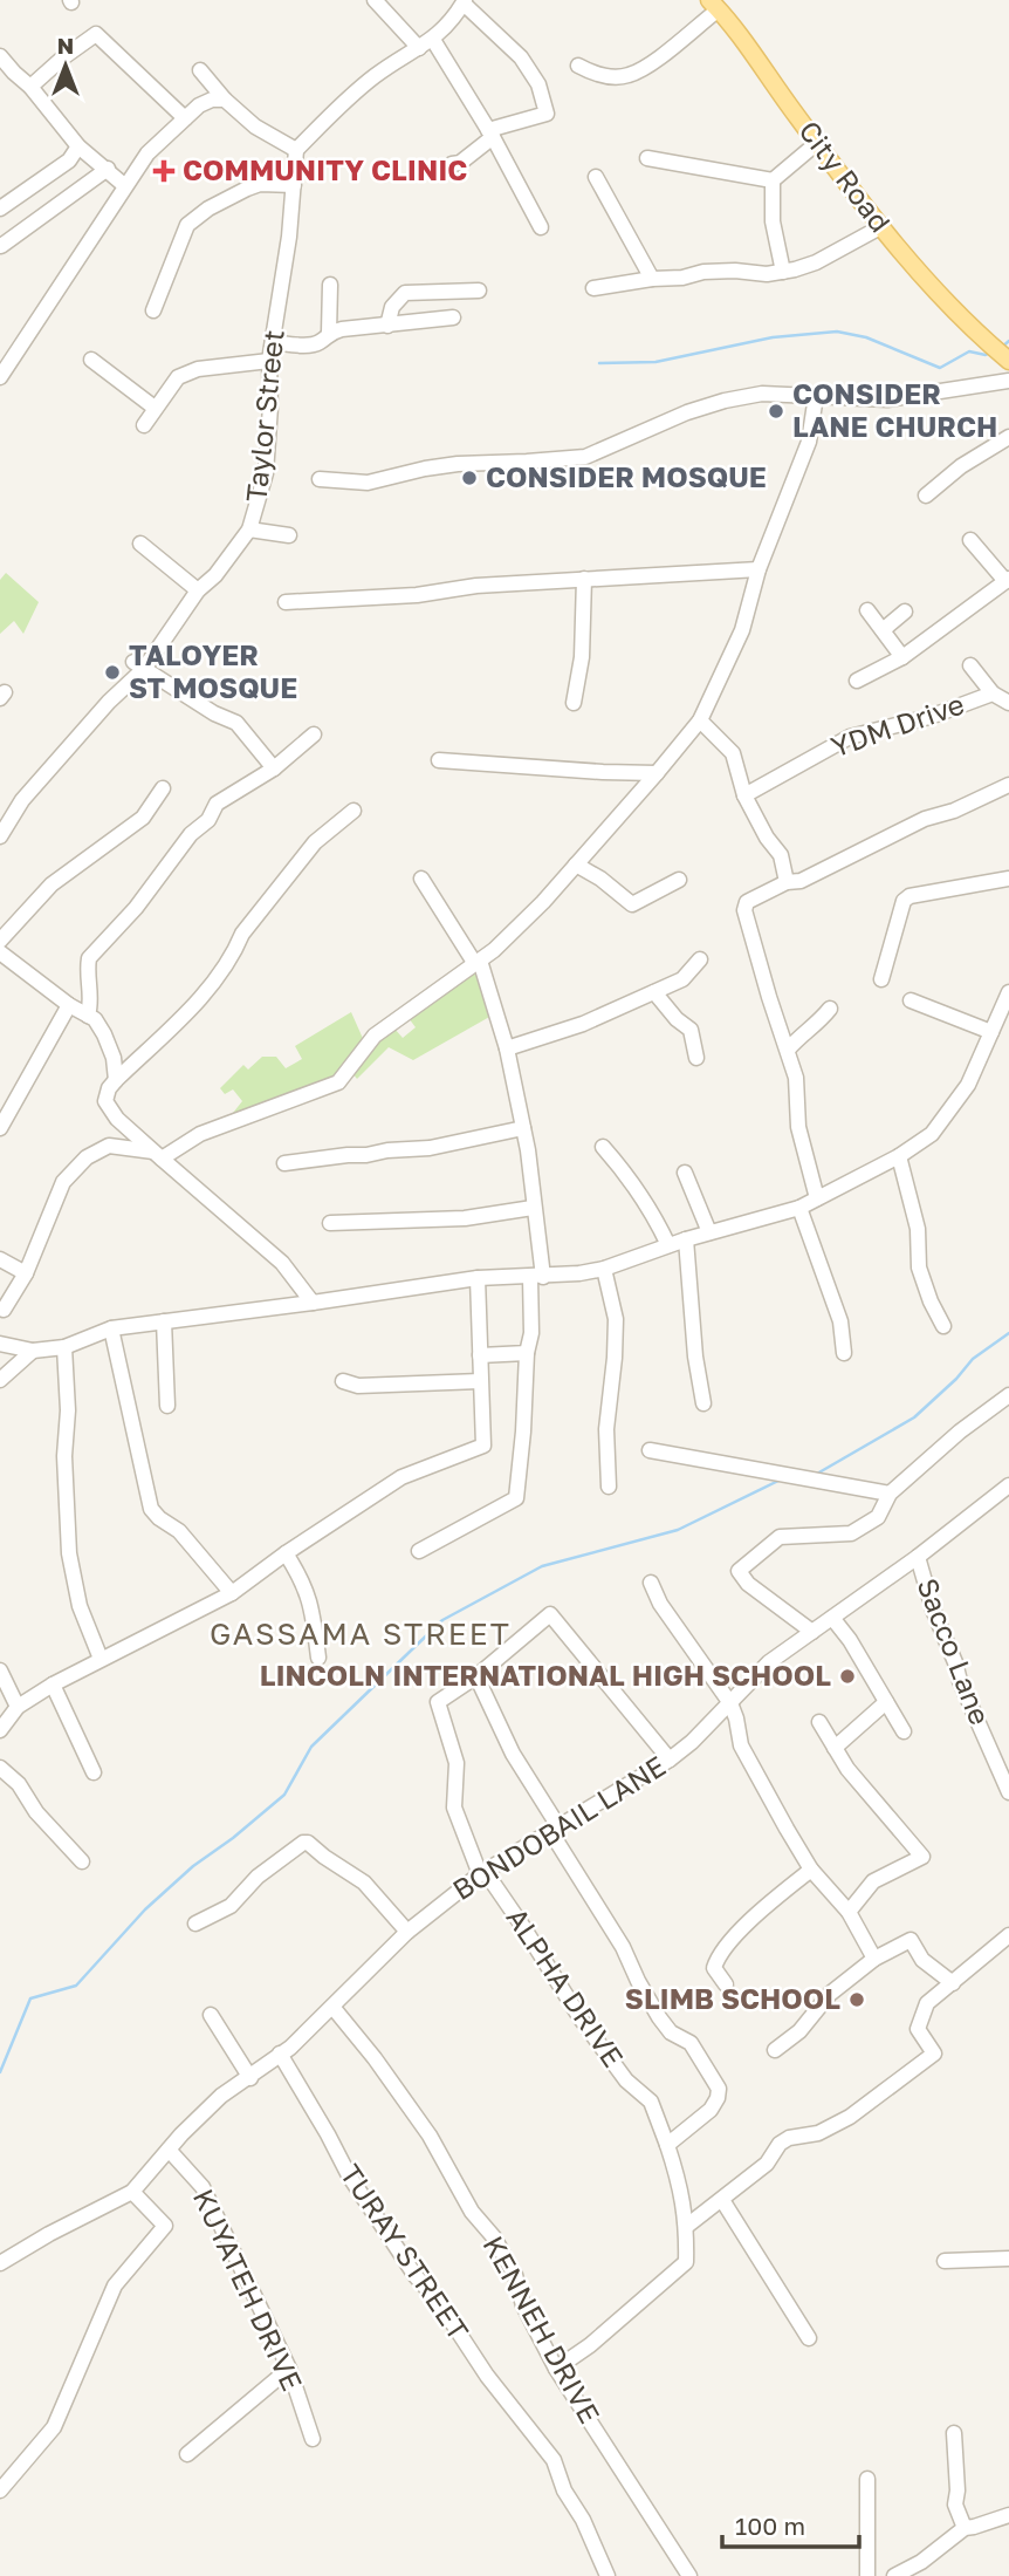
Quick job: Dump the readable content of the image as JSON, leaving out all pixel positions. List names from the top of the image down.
{
  "streets": {
    "main road": ["City Road"],
    "street": [
      "Taylor Street",
      "YDM Drive",
      "Sacco Lane",
      "BONDOBAIL LANE",
      "ALPHA DRIVE",
      "TURAY STREET",
      "KUYATEH DRIVE",
      "KENNEH DRIVE"
    ]
  },
  "crossings": [
    ["Sacco Lane", "BONDOBAIL LANE"],
    ["BONDOBAIL LANE", "ALPHA DRIVE"],
    ["BONDOBAIL LANE", "TURAY STREET"],
    ["BONDOBAIL LANE", "KUYATEH DRIVE"],
    ["BONDOBAIL LANE", "KENNEH DRIVE"],
    ["ALPHA DRIVE", "KENNEH DRIVE"]
  ],
  "districts": ["GASSAMA STREET"],
  "places": {
    "health": ["COMMUNITY CLINIC"],
    "other": [
      "CONSIDER LANE CHURCH",
      "CONSIDER MOSQUE",
      "TALOYER ST MOSQUE",
      "LINCOLN INTERNATIONAL HIGH SCHOOL",
      "SLIMB SCHOOL"
    ]
  },
  "scale_bar": "100 m",
  "north": "top"
}
